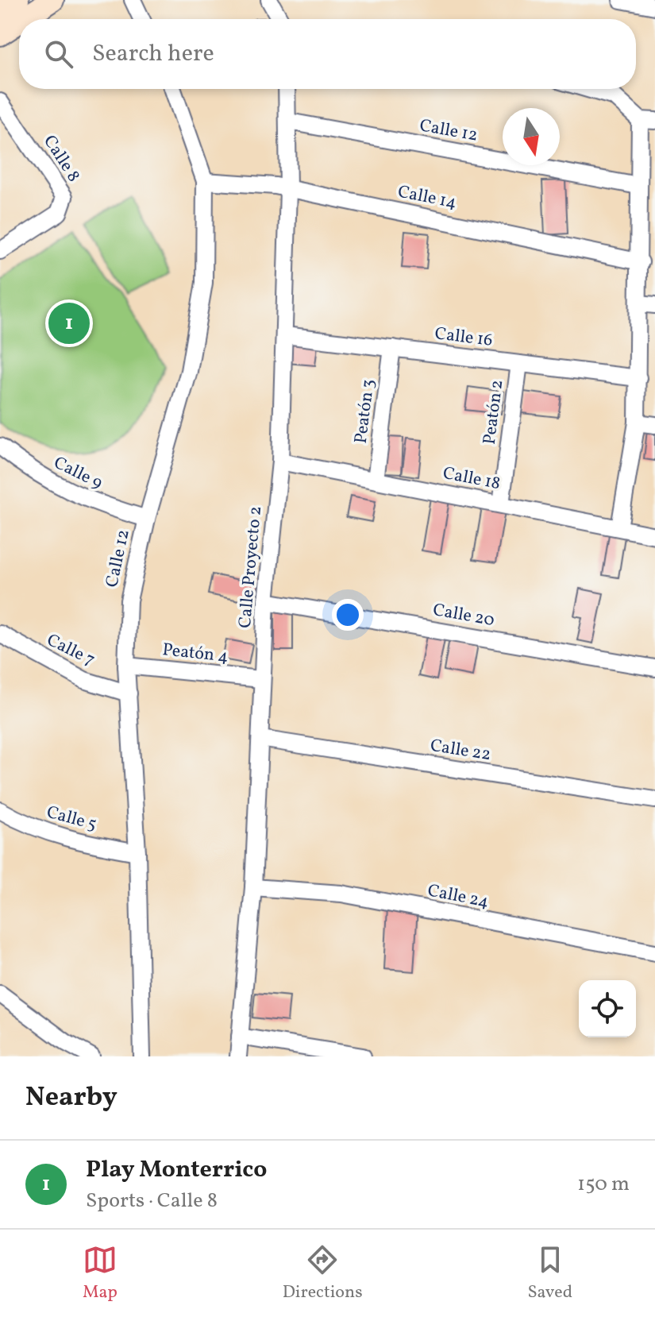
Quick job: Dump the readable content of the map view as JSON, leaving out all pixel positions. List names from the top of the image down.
{
  "streets": {
    "street": [
      "Calle 12",
      "Calle 8",
      "Calle 14",
      "Calle 16",
      "Peatón 3",
      "Peatón 2",
      "Calle 9",
      "Calle 18",
      "Calle Proyecto 2",
      "Calle 20",
      "Calle 7",
      "Peatón 4",
      "Calle 22",
      "Calle 5",
      "Calle 24"
    ]
  },
  "crossings": [
    ["Calle 12", "Calle 14"],
    ["Calle 12", "Calle 9"],
    ["Calle 12", "Calle Proyecto 2"],
    ["Calle 12", "Calle 7"],
    ["Calle 12", "Peatón 4"],
    ["Calle 12", "Calle 5"],
    ["Calle 14", "Calle Proyecto 2"],
    ["Calle 16", "Peatón 3"],
    ["Calle 16", "Peatón 2"],
    ["Calle 16", "Calle Proyecto 2"],
    ["Peatón 3", "Calle 18"],
    ["Peatón 2", "Calle 18"],
    ["Calle 18", "Calle Proyecto 2"],
    ["Calle Proyecto 2", "Calle 20"],
    ["Calle Proyecto 2", "Peatón 4"],
    ["Calle Proyecto 2", "Calle 22"],
    ["Calle Proyecto 2", "Calle 24"]
  ],
  "north": "bottom",
  "page": {
    "search": "Search here",
    "pins": "1",
    "heading": "Nearby",
    "list": [
      {
        "mark": "1",
        "name": "Play Monterrico",
        "note": "Sports · Calle 8",
        "value": "150 m"
      }
    ],
    "nav": ["Map", "Directions", "Saved"]
  }
}
